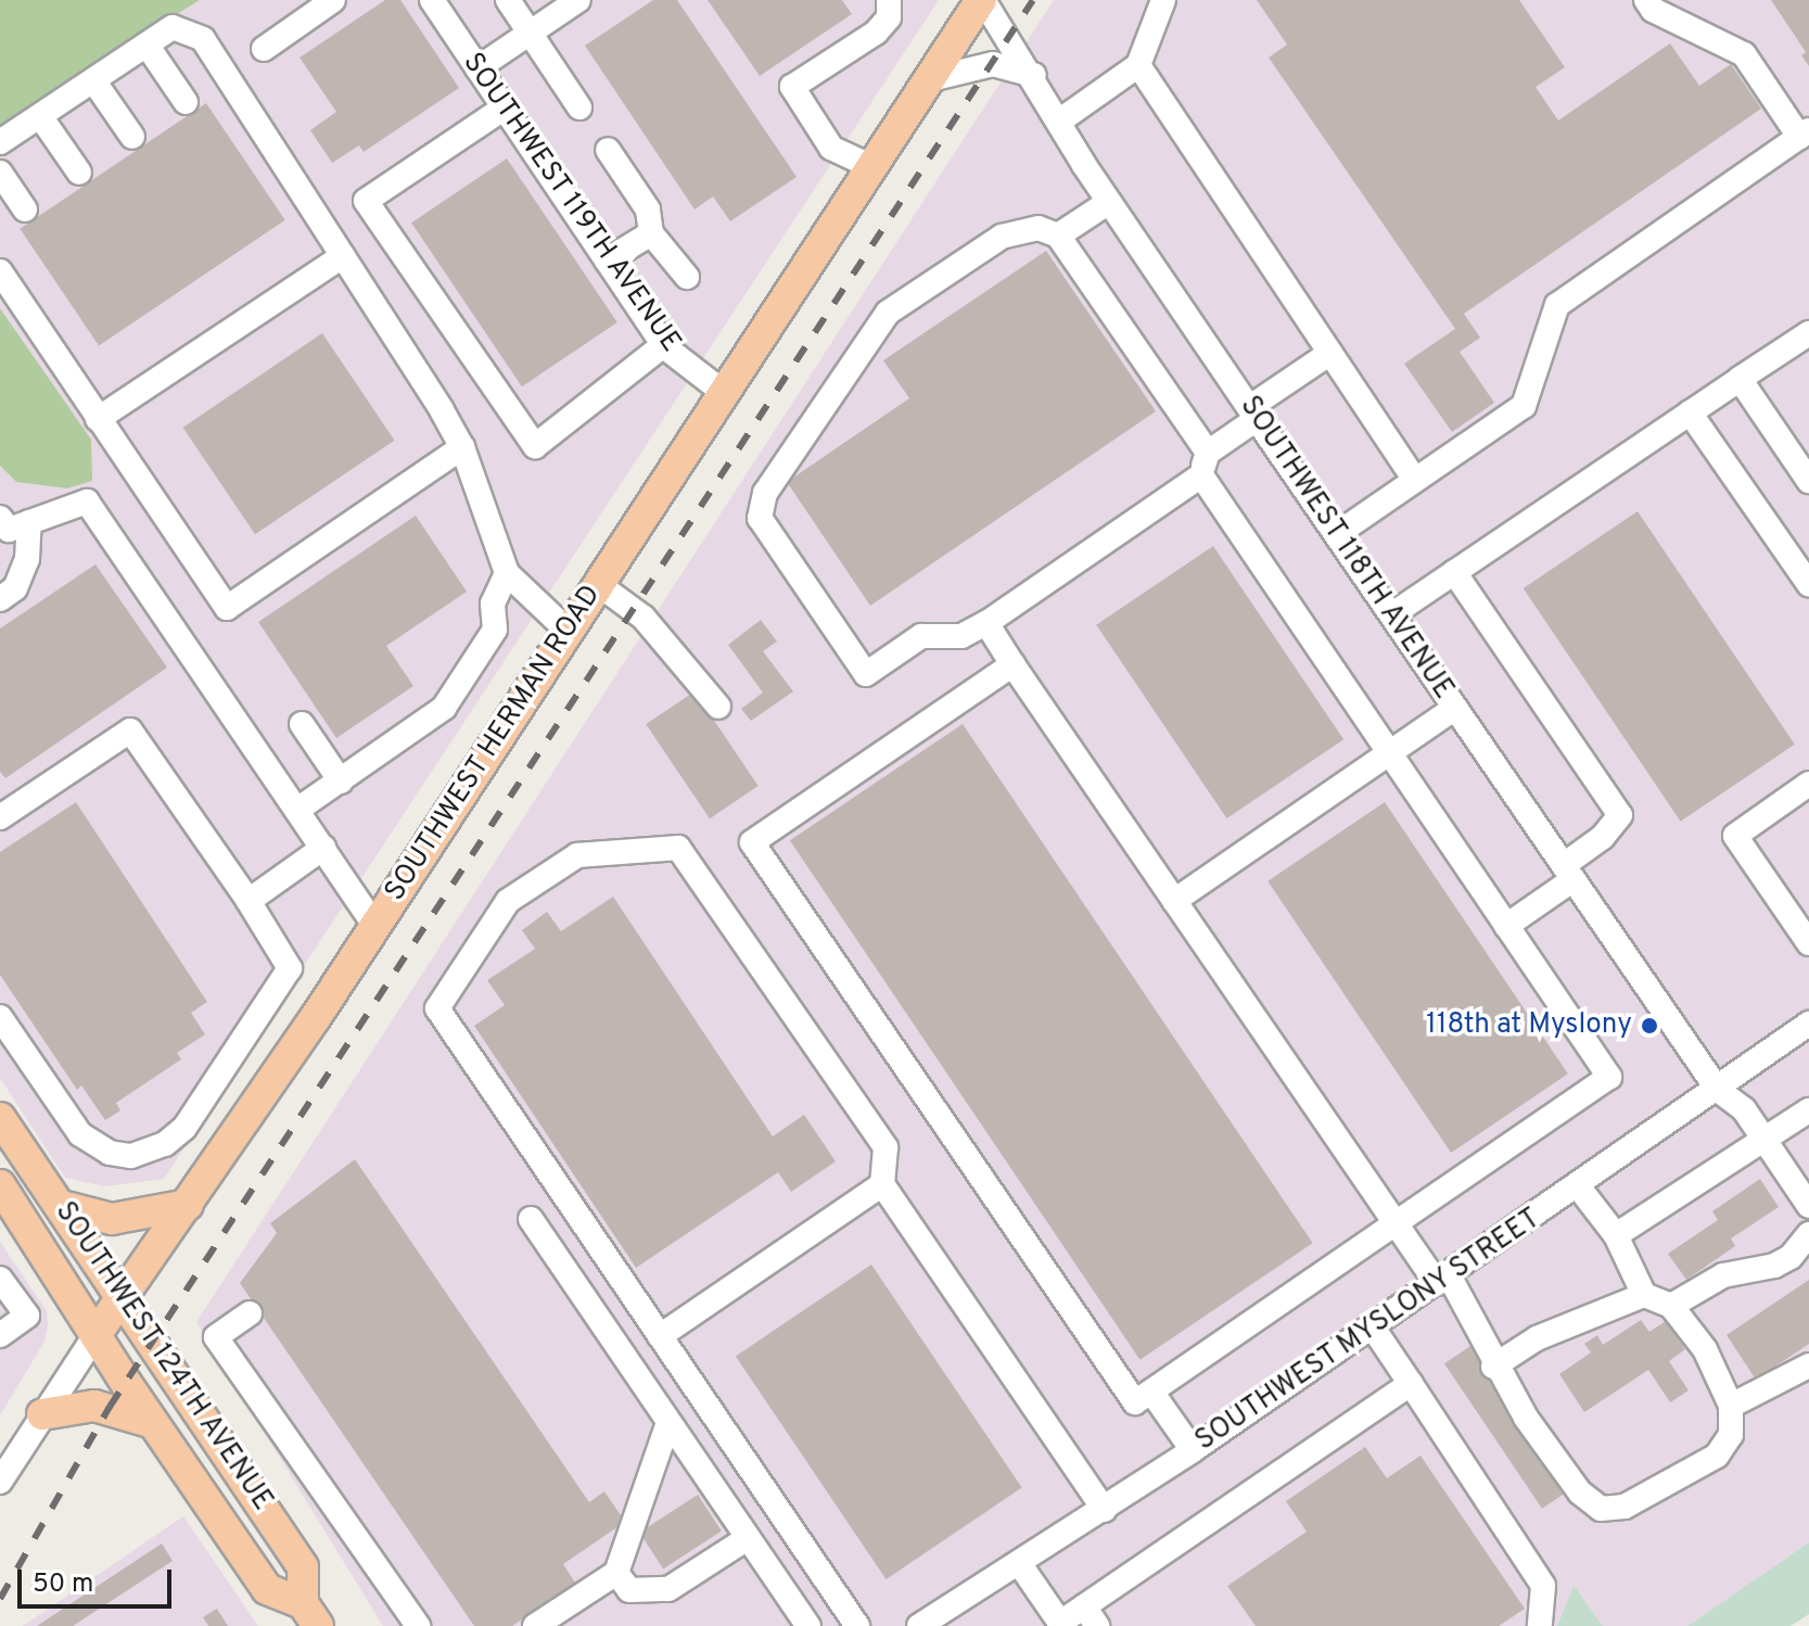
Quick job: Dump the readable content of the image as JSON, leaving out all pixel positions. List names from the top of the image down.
{
  "streets": {
    "main road": ["SOUTHWEST HERMAN ROAD", "SOUTHWEST 124TH AVENUE"],
    "street": ["SOUTHWEST 119TH AVENUE", "SOUTHWEST 118TH AVENUE", "SOUTHWEST MYSLONY STREET"]
  },
  "crossings": [
    ["SOUTHWEST 119TH AVENUE", "SOUTHWEST HERMAN ROAD"],
    ["SOUTHWEST 118TH AVENUE", "SOUTHWEST HERMAN ROAD"],
    ["SOUTHWEST 118TH AVENUE", "SOUTHWEST MYSLONY STREET"],
    ["SOUTHWEST HERMAN ROAD", "SOUTHWEST 124TH AVENUE"]
  ],
  "places": ["118th at Myslony"],
  "scale_bar": "50 m"
}
